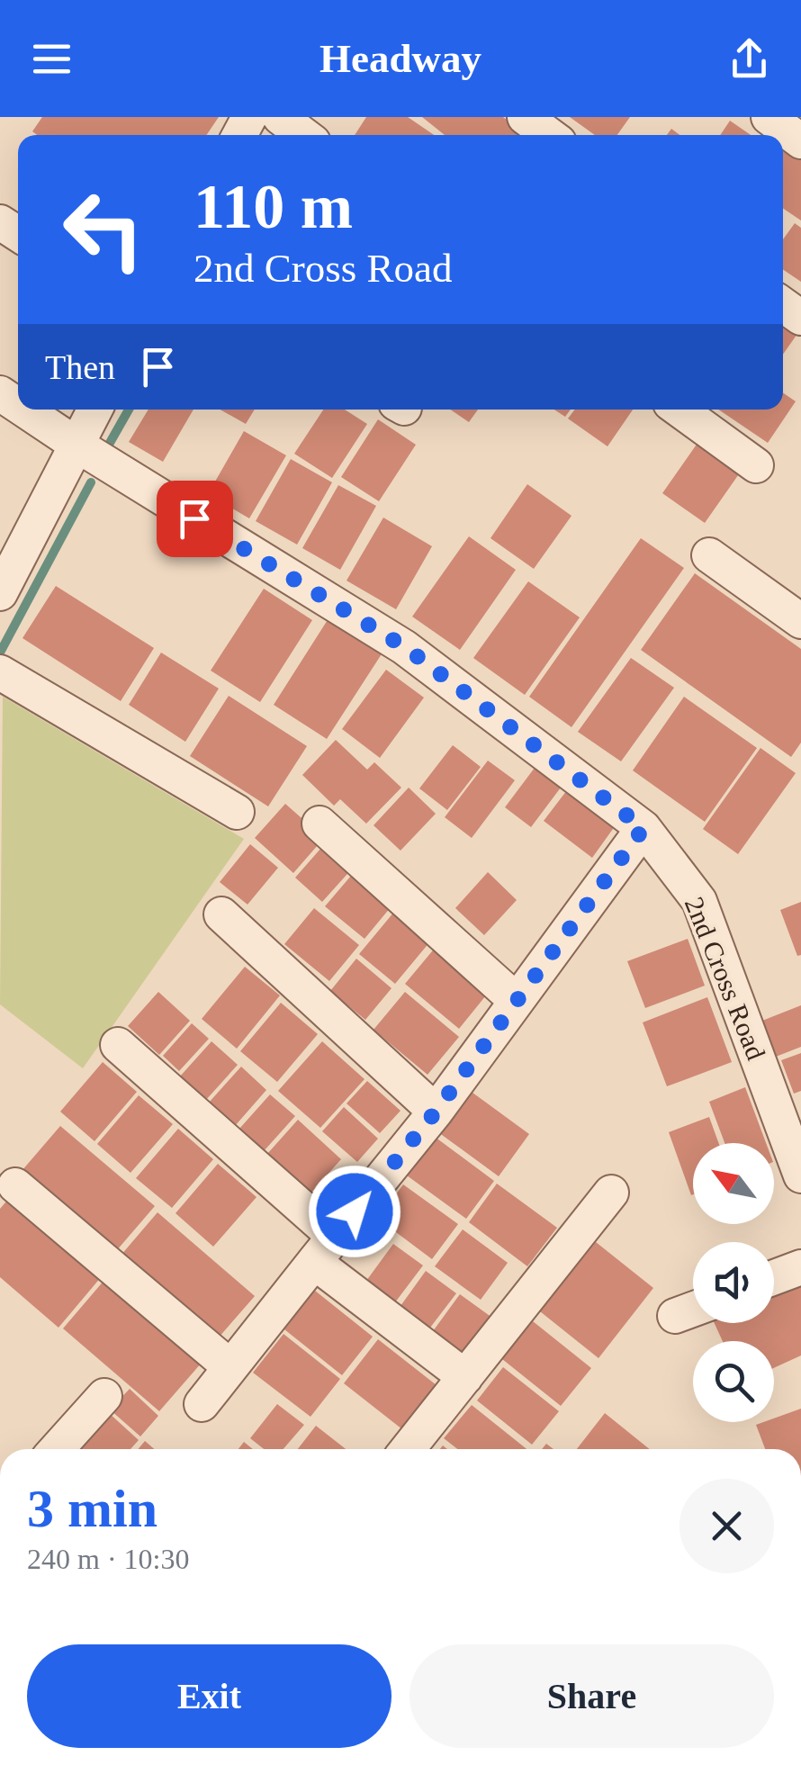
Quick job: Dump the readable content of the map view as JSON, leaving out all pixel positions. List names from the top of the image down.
{
  "streets": {
    "street": ["2nd Cross Road"]
  },
  "north": "top left",
  "page": {
    "header": "Headway",
    "turn": ["110 m", "2nd Cross Road"],
    "then": "Then",
    "heading": ["3 min", "240 m · 10:30"],
    "buttons": ["Exit", "Share"]
  }
}
